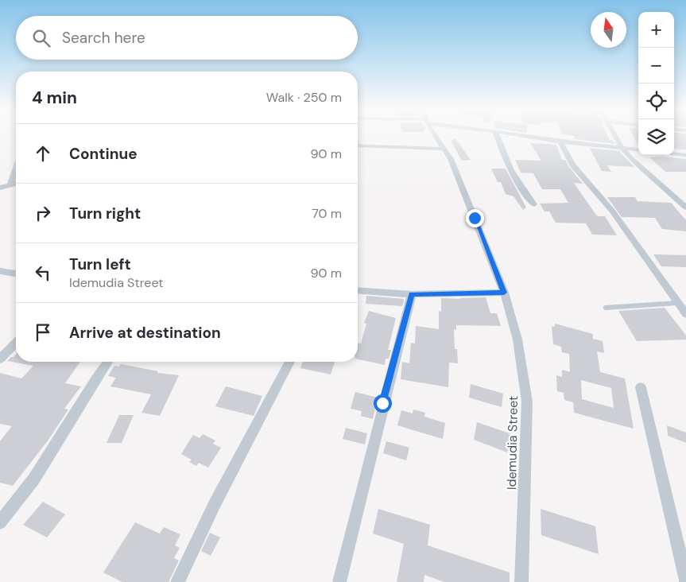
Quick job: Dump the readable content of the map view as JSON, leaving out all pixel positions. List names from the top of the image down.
{
  "streets": {
    "street": ["Idemudia Street"]
  },
  "north": "top",
  "page": {
    "map_buttons": ["+", "−"],
    "search": "Search here",
    "heading": ["4 min", "Walk · 250 m"],
    "list": [
      ["Continue", "90 m"],
      ["Turn right", "70 m"],
      ["Turn left", "Idemudia Street", "90 m"],
      "Arrive at destination"
    ]
  }
}
